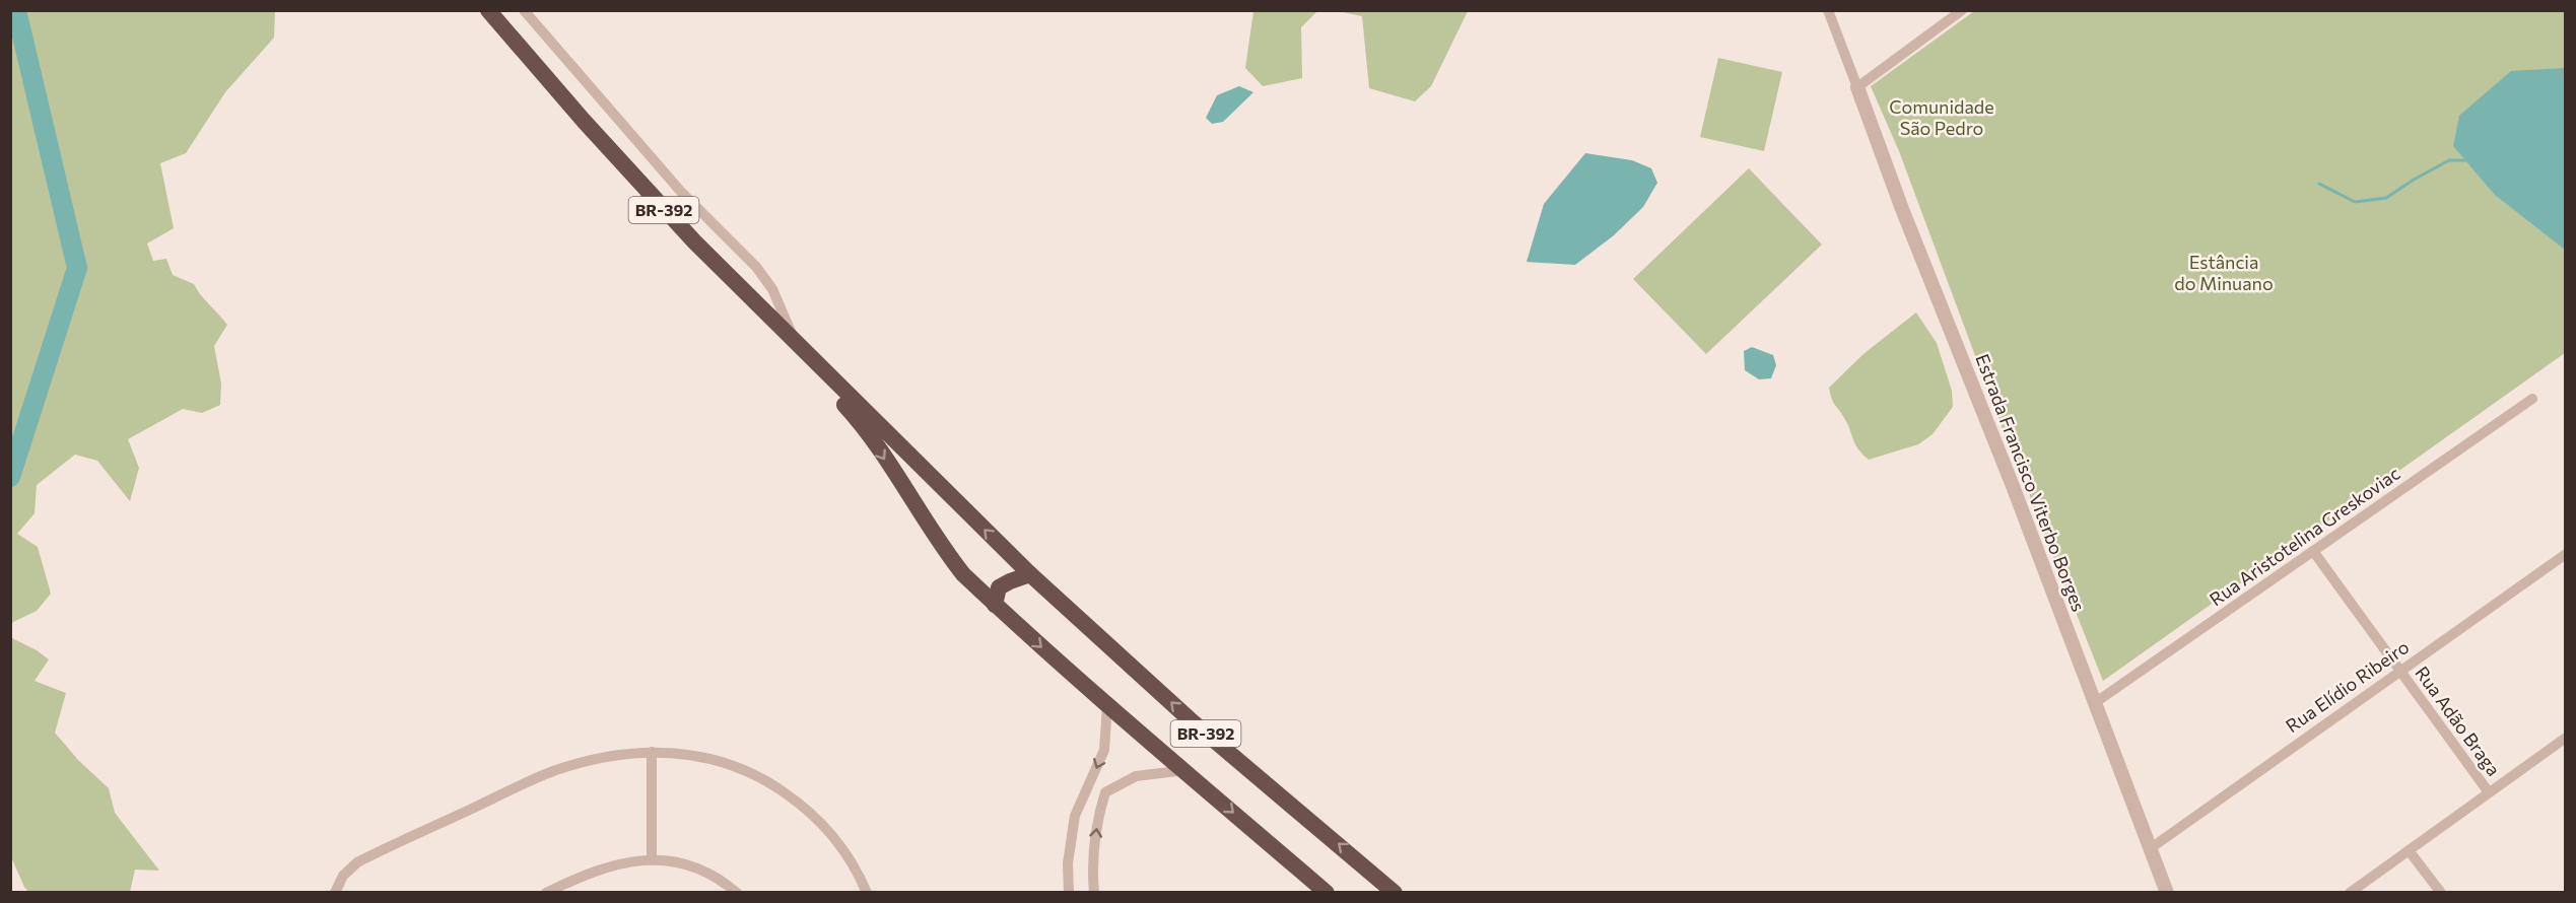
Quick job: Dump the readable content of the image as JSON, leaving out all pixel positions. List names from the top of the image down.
{
  "streets": {
    "highway": ["BR-392"],
    "street": [
      "Estrada Francisco Viterbo Borges",
      "Rua Aristotelina Greskoviac",
      "Rua Elídio Ribeiro",
      "Rua Adão Braga"
    ]
  },
  "crossings": [
    ["Estrada Francisco Viterbo Borges", "Rua Aristotelina Greskoviac"],
    ["Estrada Francisco Viterbo Borges", "Rua Elídio Ribeiro"],
    ["Rua Aristotelina Greskoviac", "Rua Adão Braga"],
    ["Rua Elídio Ribeiro", "Rua Adão Braga"]
  ],
  "parks": ["Comunidade São Pedro", "Estância do Minuano"]
}
